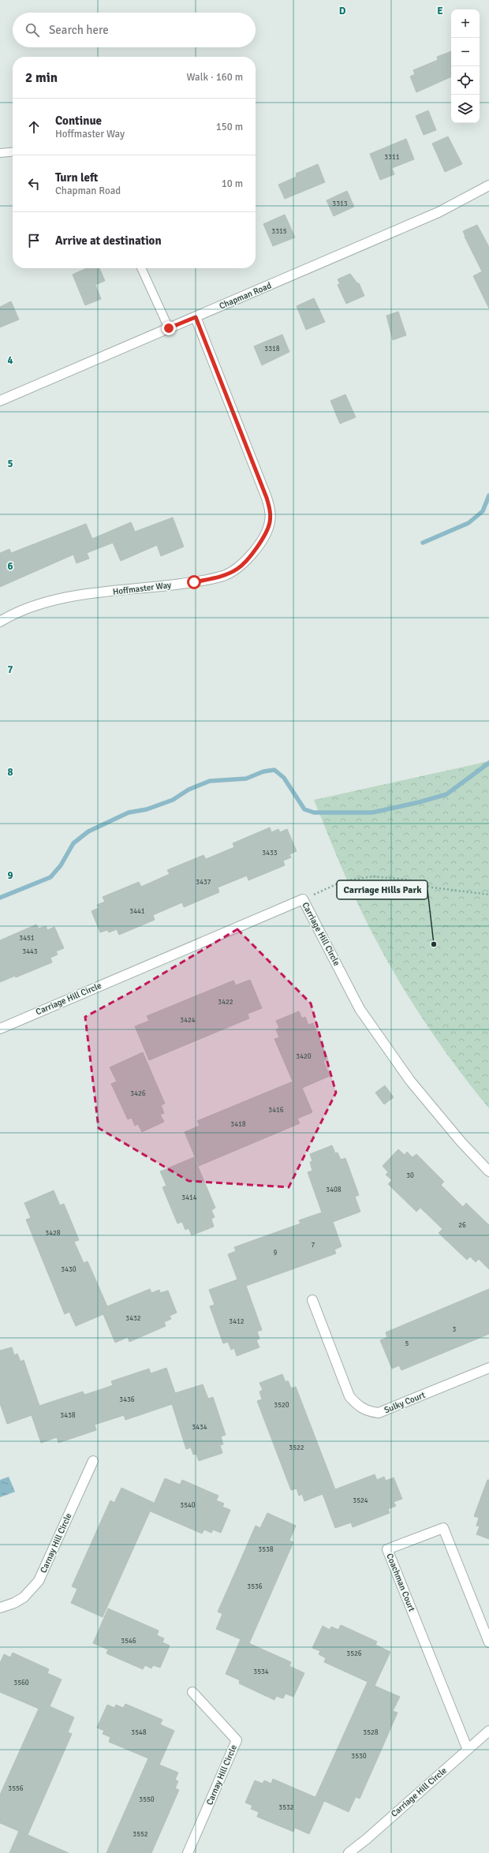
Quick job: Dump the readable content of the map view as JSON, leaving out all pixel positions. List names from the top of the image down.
{
  "streets": {
    "street": [
      "Chapman Road",
      "Hoffmaster Way",
      "Carriage Hill Circle",
      "Sulky Court",
      "Carnay Hill Circle",
      "Coachman Court"
    ]
  },
  "crossings": [
    ["Chapman Road", "Hoffmaster Way"],
    ["Carriage Hill Circle", "Coachman Court"]
  ],
  "places": ["Carriage Hills Park"],
  "house_numbers": [
    "3311",
    "3313",
    "3315",
    "3318",
    "3433",
    "3437",
    "3441",
    "3451",
    "3443",
    "3422",
    "3424",
    "3420",
    "3426",
    "3416",
    "3418",
    "30",
    "3408",
    "3414",
    "26",
    "3428",
    "7",
    "9",
    "3430",
    "3432",
    "3412",
    "3",
    "5",
    "3436",
    "3520",
    "3438",
    "3434",
    "3522",
    "3524",
    "3540",
    "3538",
    "3536",
    "3546",
    "3526",
    "3534",
    "3560",
    "3548",
    "3528",
    "3530",
    "3556",
    "3550",
    "3532",
    "3552"
  ],
  "page": {
    "map_buttons": ["+", "−"],
    "search": "Search here",
    "heading": ["2 min", "Walk · 160 m"],
    "list": [
      ["Continue", "Hoffmaster Way", "150 m"],
      ["Turn left", "Chapman Road", "10 m"],
      "Arrive at destination"
    ]
  },
  "grid": {
    "columns": ["D", "E"],
    "rows": [
      "4",
      "5",
      "6",
      "7",
      "8",
      "9"
    ]
  }
}
